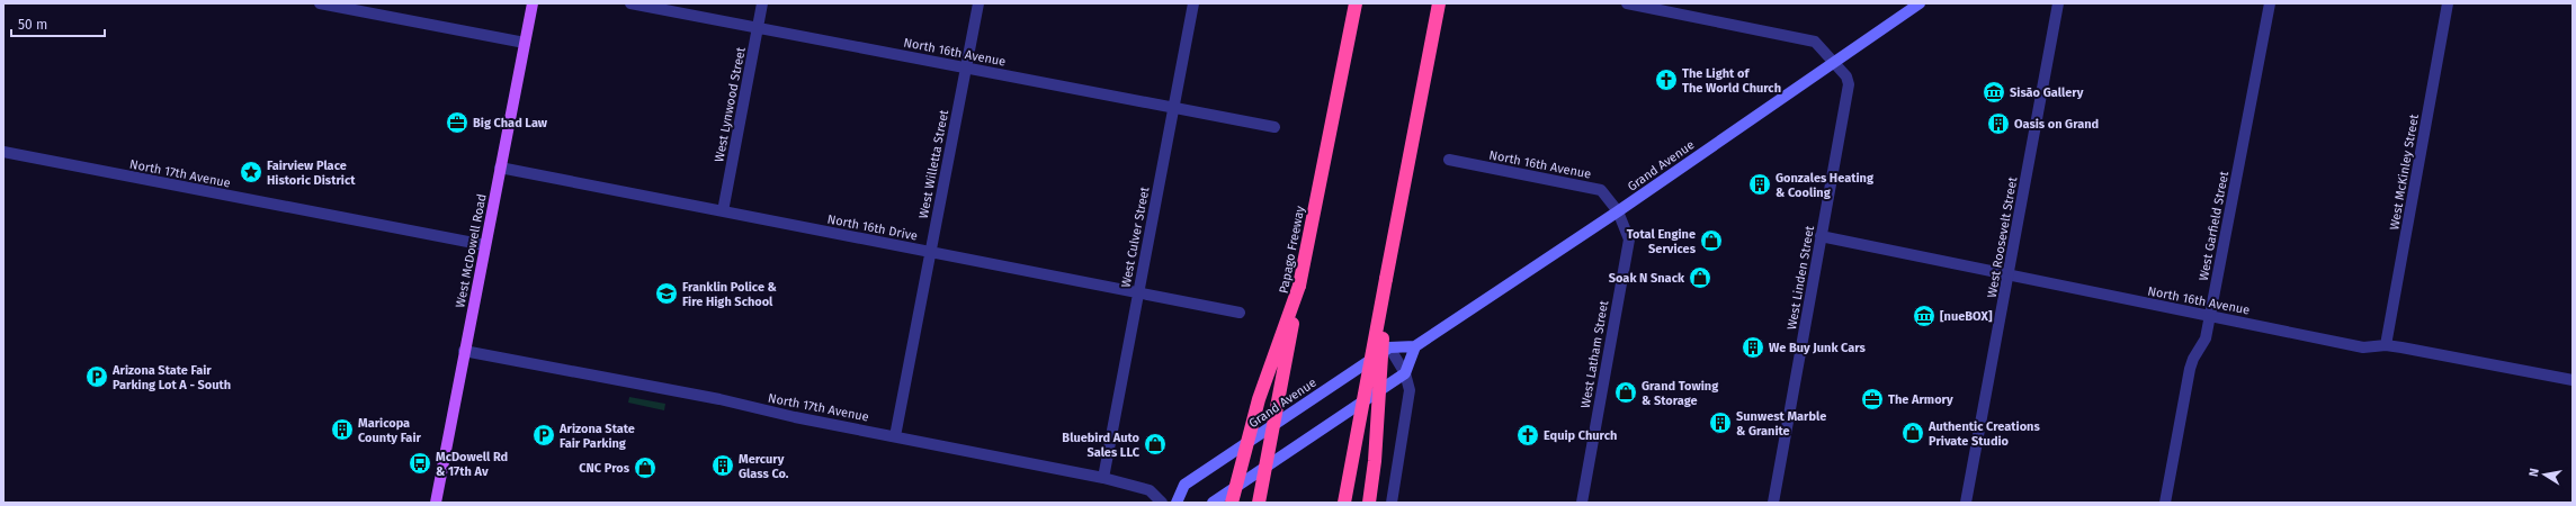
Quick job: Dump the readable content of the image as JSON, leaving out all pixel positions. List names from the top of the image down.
{
  "streets": {
    "highway": ["Papago Freeway"],
    "main road": ["Grand Avenue", "West McDowell Road"],
    "street": [
      "North 16th Avenue",
      "West Lynwood Street",
      "West Willetta Street",
      "West McKinley Street",
      "North 17th Avenue",
      "West Garfield Street",
      "North 16th Drive",
      "West Culver Street",
      "West Roosevelt Street",
      "West Linden Street",
      "West Latham Street"
    ]
  },
  "crossings": [
    ["North 16th Avenue", "West Lynwood Street"],
    ["North 16th Avenue", "West Willetta Street"],
    ["North 16th Avenue", "Grand Avenue"],
    ["North 16th Avenue", "West McKinley Street"],
    ["North 16th Avenue", "West Garfield Street"],
    ["North 16th Avenue", "West Culver Street"],
    ["North 16th Avenue", "West Roosevelt Street"],
    ["North 16th Avenue", "West Linden Street"],
    ["North 16th Avenue", "West Latham Street"],
    ["West Lynwood Street", "North 16th Drive"],
    ["West Willetta Street", "North 17th Avenue"],
    ["West Willetta Street", "North 16th Drive"],
    ["Grand Avenue", "West Linden Street"],
    ["Grand Avenue", "West Latham Street"],
    ["North 17th Avenue", "West Culver Street"],
    ["North 17th Avenue", "West McDowell Road"],
    ["North 16th Drive", "West Culver Street"],
    ["North 16th Drive", "West McDowell Road"]
  ],
  "places": {
    "church": ["The Light of The World Church", "Equip Church"],
    "museum": ["Sisāo Gallery", "[nueBOX]"],
    "office": ["Big Chad Law", "The Armory"],
    "building": [
      "Oasis on Grand",
      "Gonzales Heating & Cooling",
      "We Buy Junk Cars",
      "Sunwest Marble & Granite",
      "Maricopa County Fair",
      "Mercury Glass Co."
    ],
    "place": ["Fairview Place Historic District"],
    "shop": [
      "Total Engine Services",
      "Soak N Snack",
      "Grand Towing & Storage",
      "Authentic Creations Private Studio",
      "Bluebird Auto Sales LLC",
      "CNC Pros"
    ],
    "school or university": ["Franklin Police & Fire High School"],
    "parking": ["Arizona State Fair Parking Lot A - South", "Arizona State Fair Parking"],
    "bus stop": ["McDowell Rd & 17th Av"]
  },
  "scale_bar": "50 m",
  "north": "left"
}
